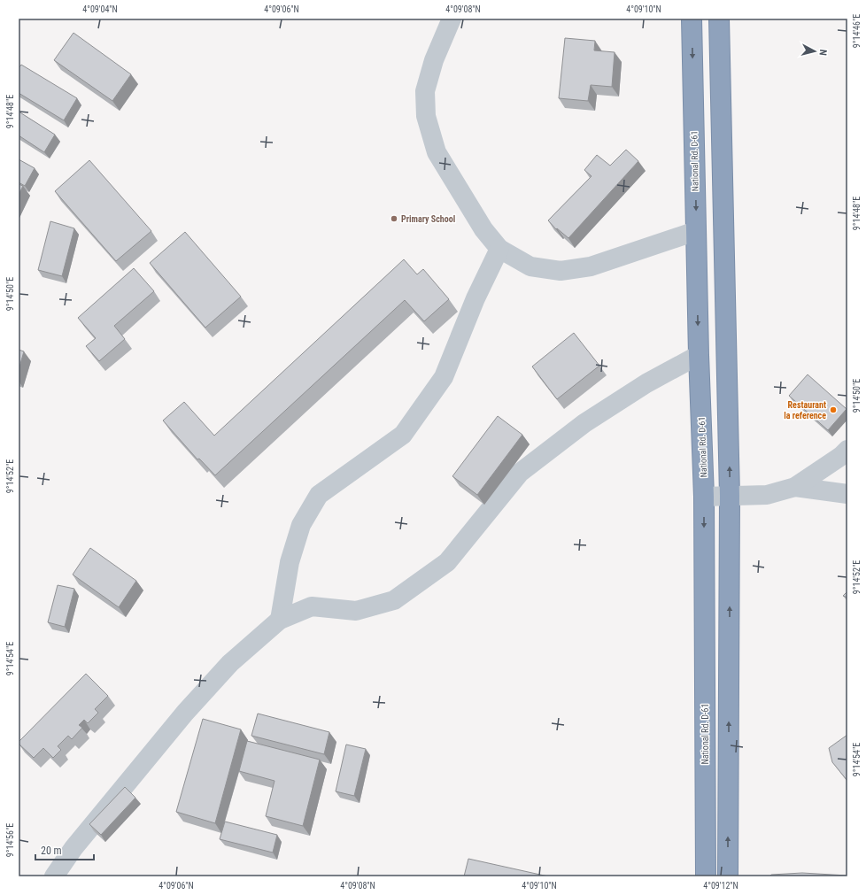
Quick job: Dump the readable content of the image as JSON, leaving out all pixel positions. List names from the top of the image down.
{
  "streets": {
    "highway": ["National Rd. D-61"]
  },
  "places": ["Primary School", "Restaurant la reference"],
  "scale_bar": "20 m",
  "north": "right",
  "coordinates": [
    "4°09'04\"N",
    "4°09'06\"N",
    "4°09'08\"N",
    "4°09'10\"N",
    "9°14'46\"E",
    "9°14'48\"E",
    "9°14'50\"E",
    "9°14'52\"E",
    "9°14'54\"E",
    "9°14'56\"E",
    "4°09'12\"N"
  ]
}
